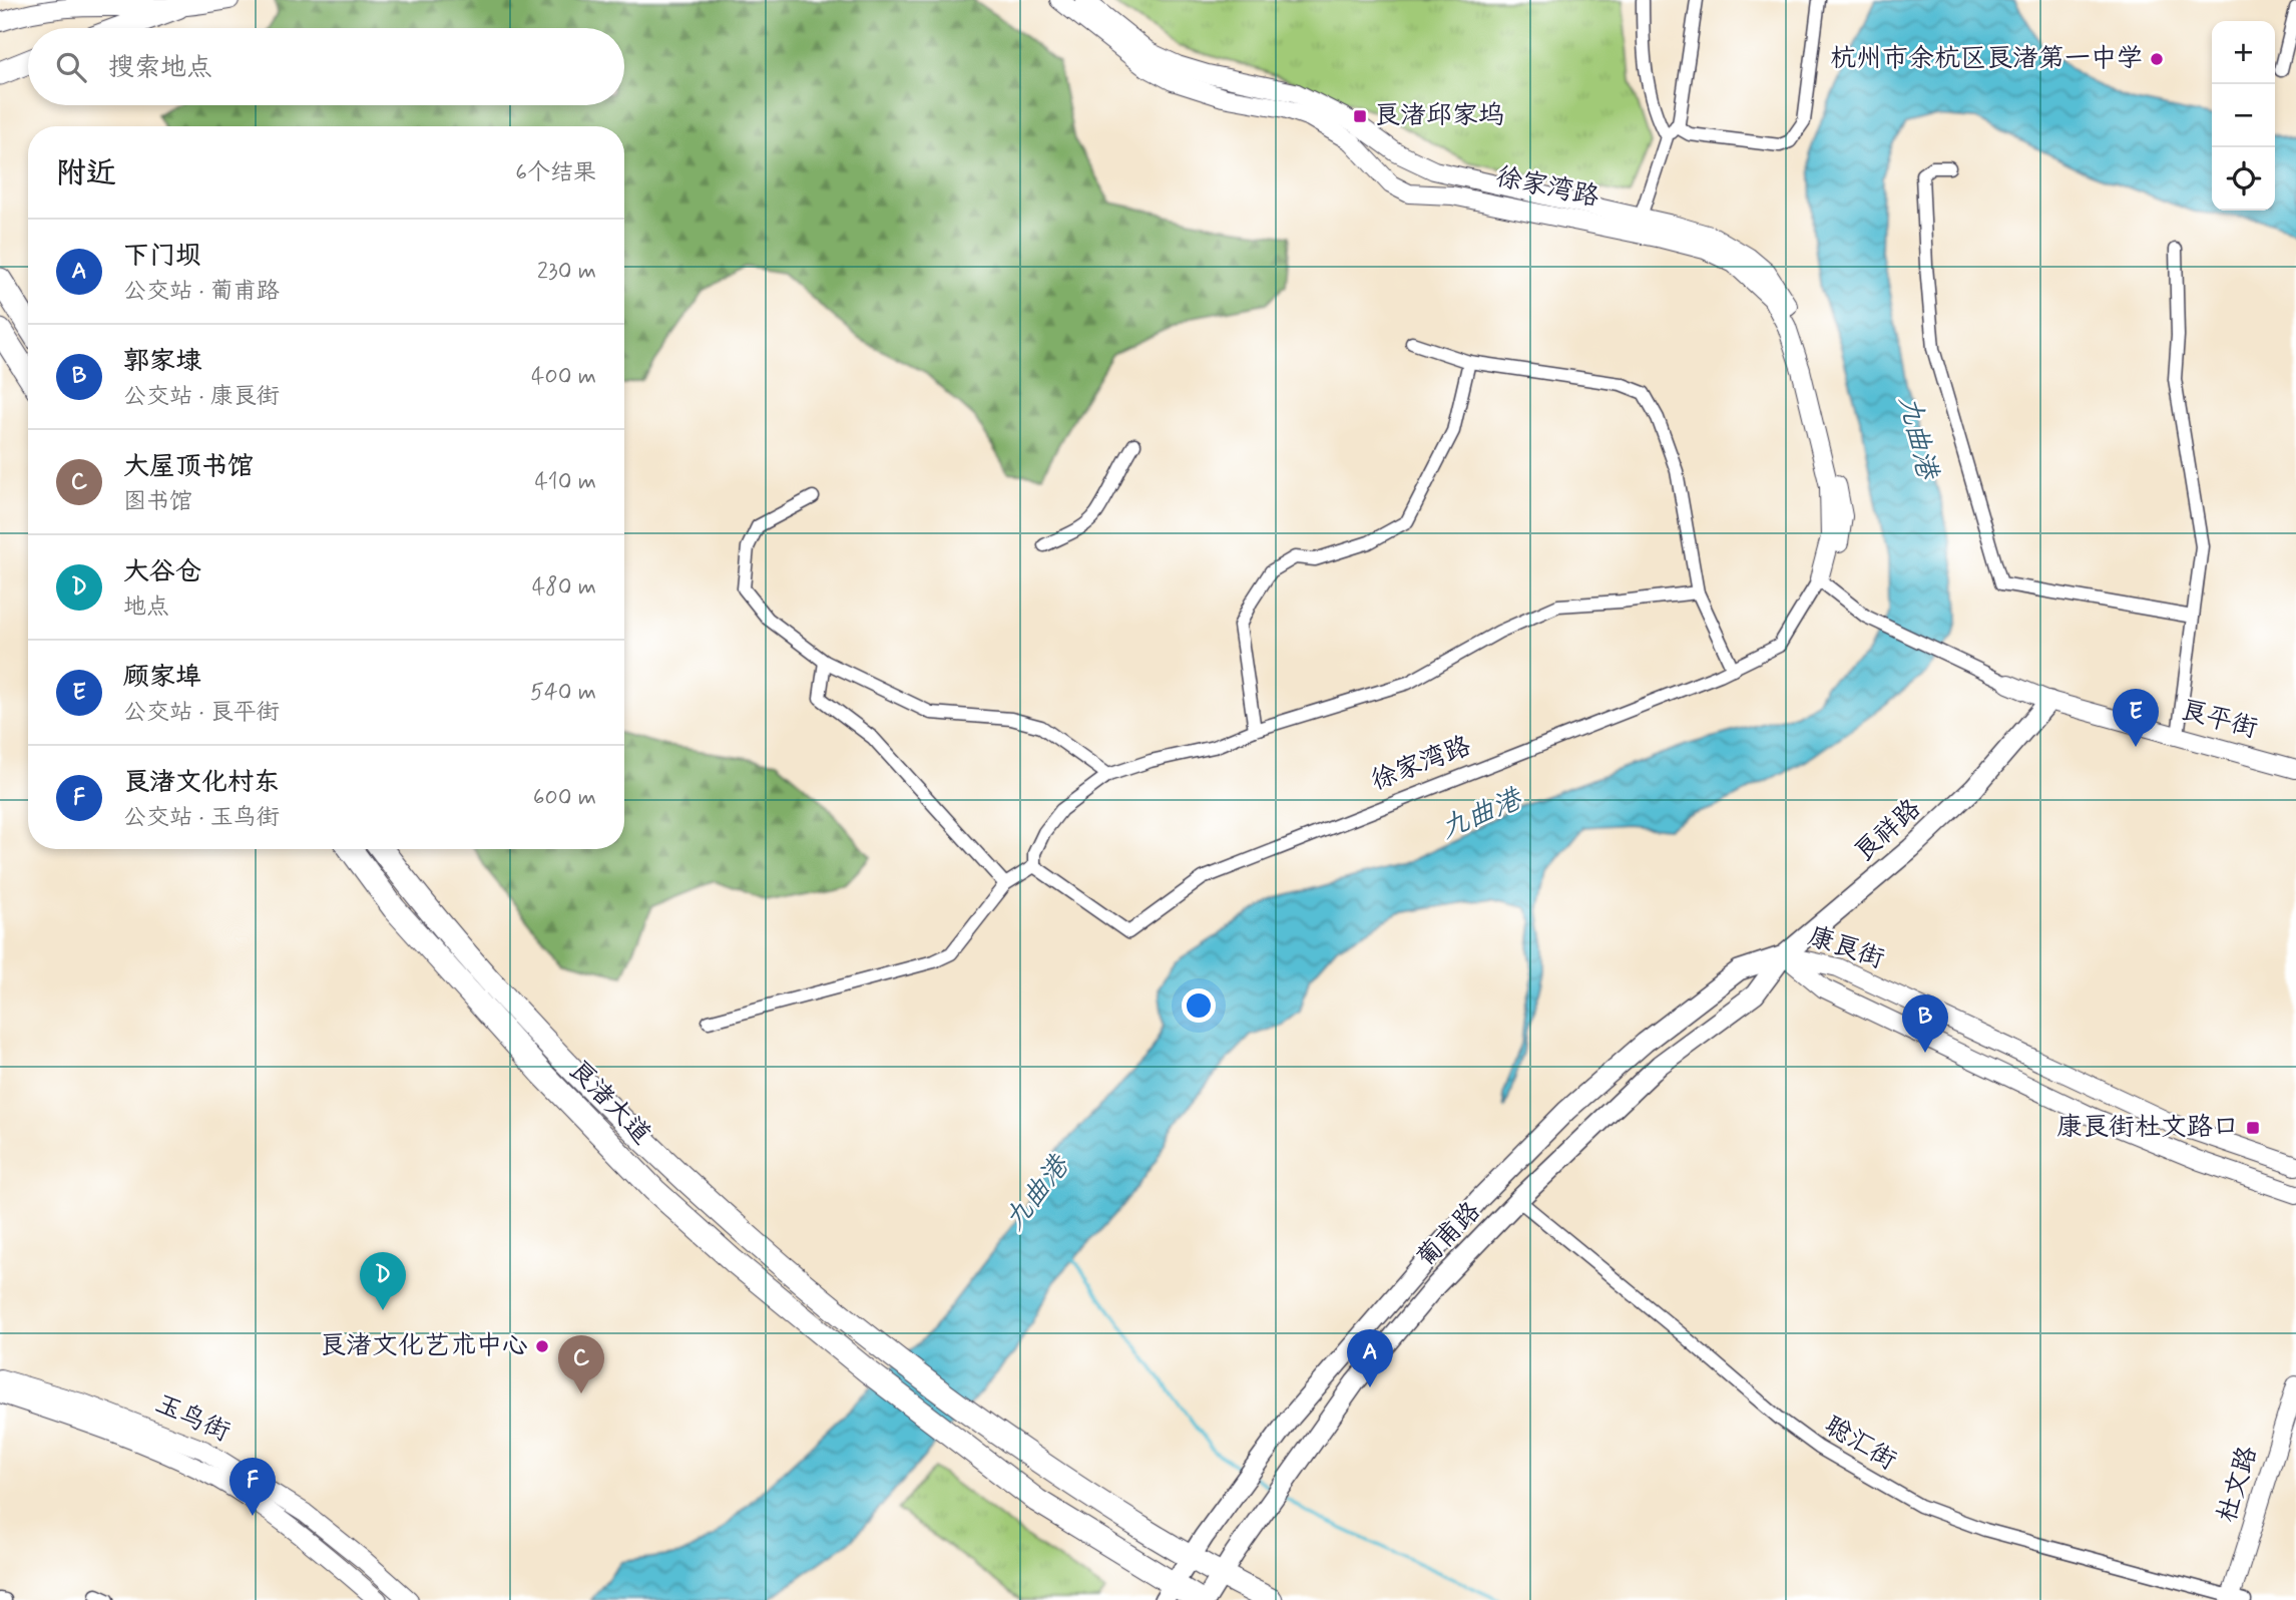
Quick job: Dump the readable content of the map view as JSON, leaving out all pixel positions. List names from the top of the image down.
{
  "streets": {
    "highway": ["良渚大道"],
    "main road": [
      "徐家湾路",
      "良平街",
      "良祥路",
      "康良街",
      "葡甫路",
      "玉鸟街",
      "杜文路"
    ],
    "street": ["聪汇街"]
  },
  "crossings": [
    ["良平街", "良祥路"],
    ["良祥路", "康良街"],
    ["良祥路", "葡甫路"],
    ["康良街", "葡甫路"],
    ["良渚大道", "葡甫路"],
    ["葡甫路", "聪汇街"],
    ["聪汇街", "杜文路"]
  ],
  "water": ["九曲港"],
  "places": {
    "other": ["杭州市余杭区良渚第一中学", "良渚文化艺术中心"],
    "transit": ["良渚邱家坞", "康良街杜文路口"]
  },
  "page": {
    "map_buttons": ["+", "−"],
    "search": "搜索地点",
    "heading": ["附近", "6个结果"],
    "list": [
      {
        "mark": "A",
        "name": "下门坝",
        "note": "公交站 · 葡甫路",
        "value": "230 m"
      },
      {
        "mark": "B",
        "name": "郭家埭",
        "note": "公交站 · 康良街",
        "value": "400 m"
      },
      {
        "mark": "C",
        "name": "大屋顶书馆",
        "note": "图书馆",
        "value": "410 m"
      },
      {
        "mark": "D",
        "name": "大谷仓",
        "note": "地点",
        "value": "480 m"
      },
      {
        "mark": "E",
        "name": "顾家埠",
        "note": "公交站 · 良平街",
        "value": "540 m"
      },
      {
        "mark": "F",
        "name": "良渚文化村东",
        "note": "公交站 · 玉鸟街",
        "value": "600 m"
      }
    ],
    "pins": [
      "E",
      "B",
      "D",
      "A",
      "C",
      "F"
    ]
  }
}
